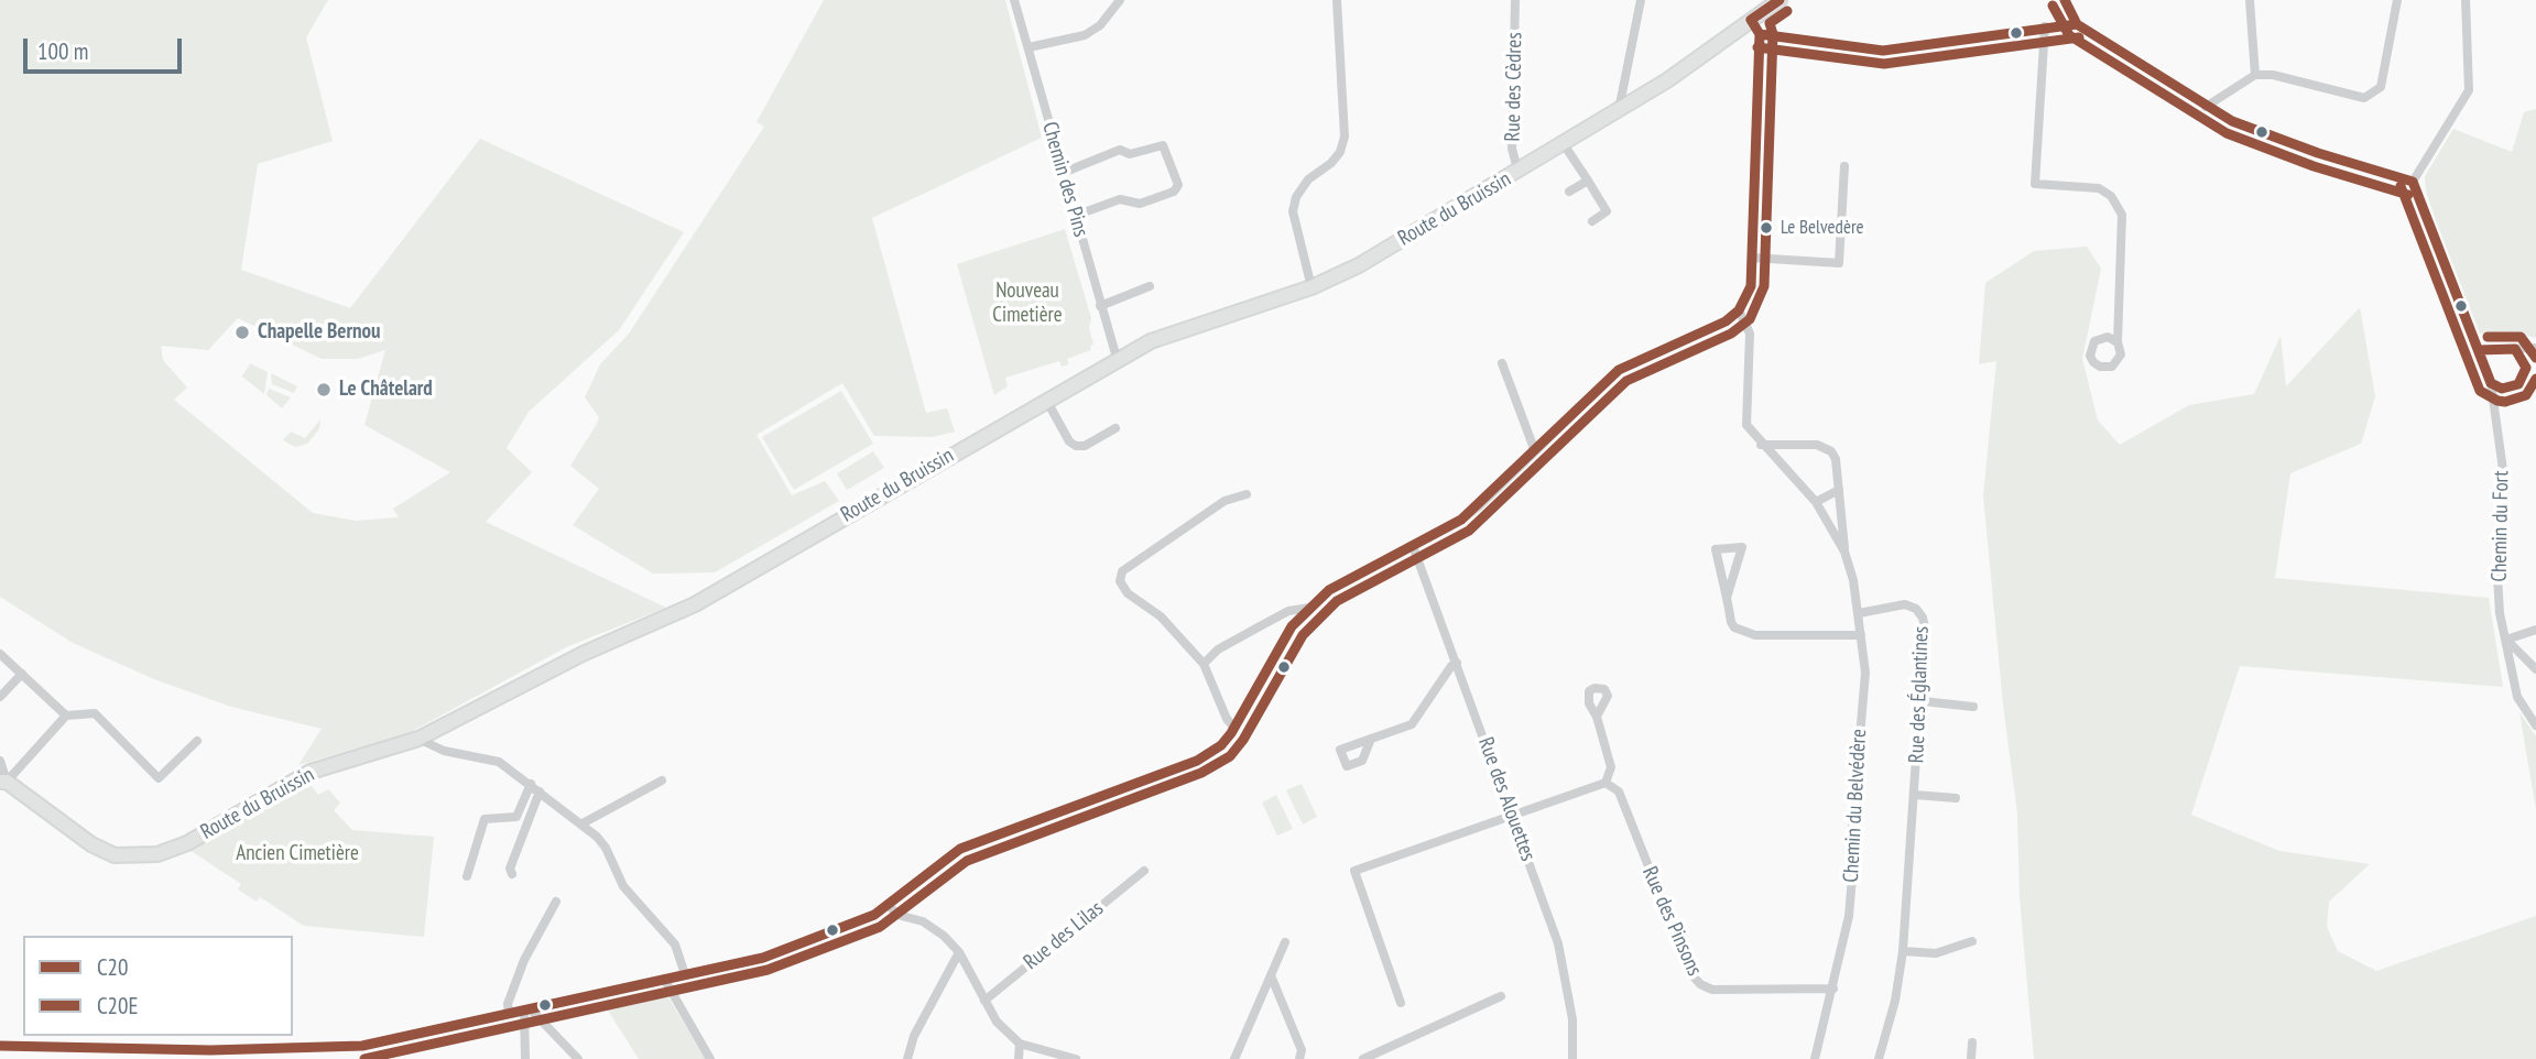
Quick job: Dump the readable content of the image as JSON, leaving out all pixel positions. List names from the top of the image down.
{
  "streets": {
    "street": [
      "Rue des Cèdres",
      "Chemin des Pins",
      "Route du Bruissin",
      "Chemin du Fort",
      "Rue des Églantines",
      "Rue des Alouettes",
      "Chemin du Belvédère",
      "Rue des Pinsons",
      "Rue des Lilas"
    ]
  },
  "crossings": [
    ["Rue des Cèdres", "Route du Bruissin"],
    ["Chemin des Pins", "Route du Bruissin"],
    ["Rue des Églantines", "Chemin du Belvédère"],
    ["Chemin du Belvédère", "Rue des Pinsons"]
  ],
  "parks": ["Nouveau Cimetière", "Ancien Cimetière"],
  "places": ["Le Belvedère", "Chapelle Bernou", "Le Châtelard"],
  "lines": ["transit line C20", "transit line C20E"],
  "legend": ["C20", "C20E"],
  "scale_bar": "100 m"
}
